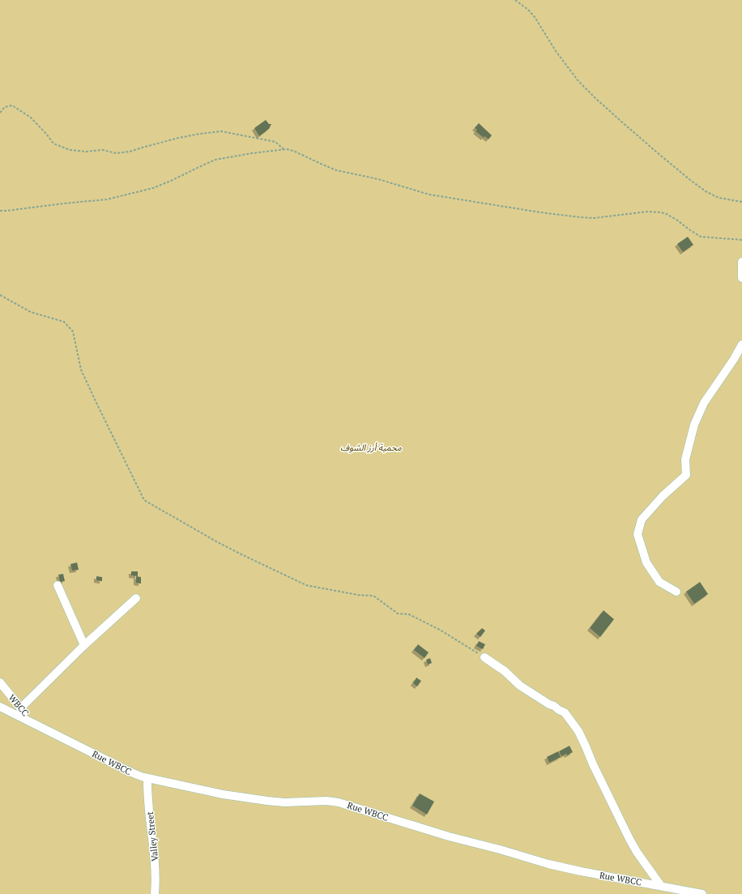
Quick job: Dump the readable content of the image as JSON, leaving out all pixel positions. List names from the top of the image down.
{
  "streets": {
    "street": ["WBCC", "Rue WBCC", "Valley Street"]
  },
  "crossings": [
    ["WBCC", "Rue WBCC"],
    ["Rue WBCC", "Valley Street"]
  ],
  "parks": ["محمية أرز الشوف"]
}
